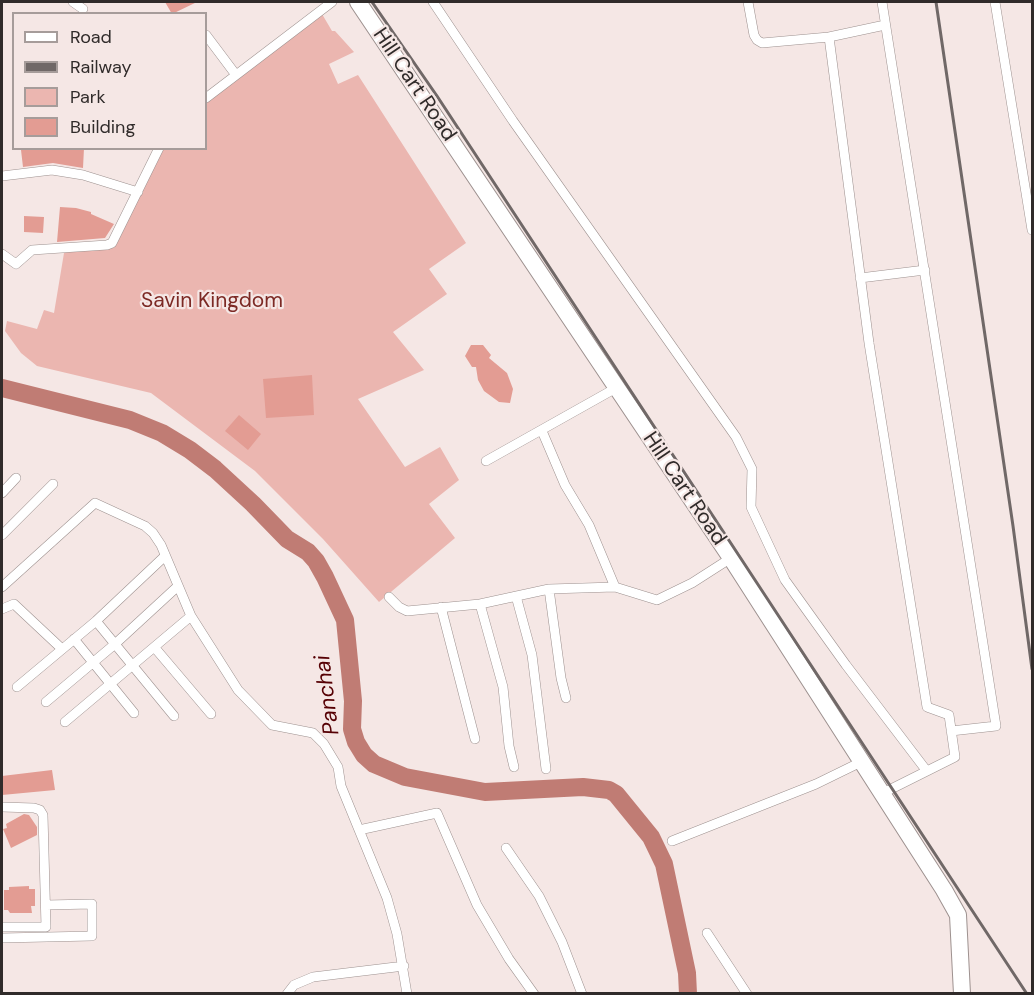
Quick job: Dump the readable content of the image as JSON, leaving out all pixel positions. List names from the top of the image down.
{
  "streets": {
    "highway": ["Hill Cart Road"]
  },
  "water": ["Panchai"],
  "parks": ["Savin Kingdom"],
  "legend": [
    "Road",
    "Railway",
    "Park",
    "Building"
  ]
}
